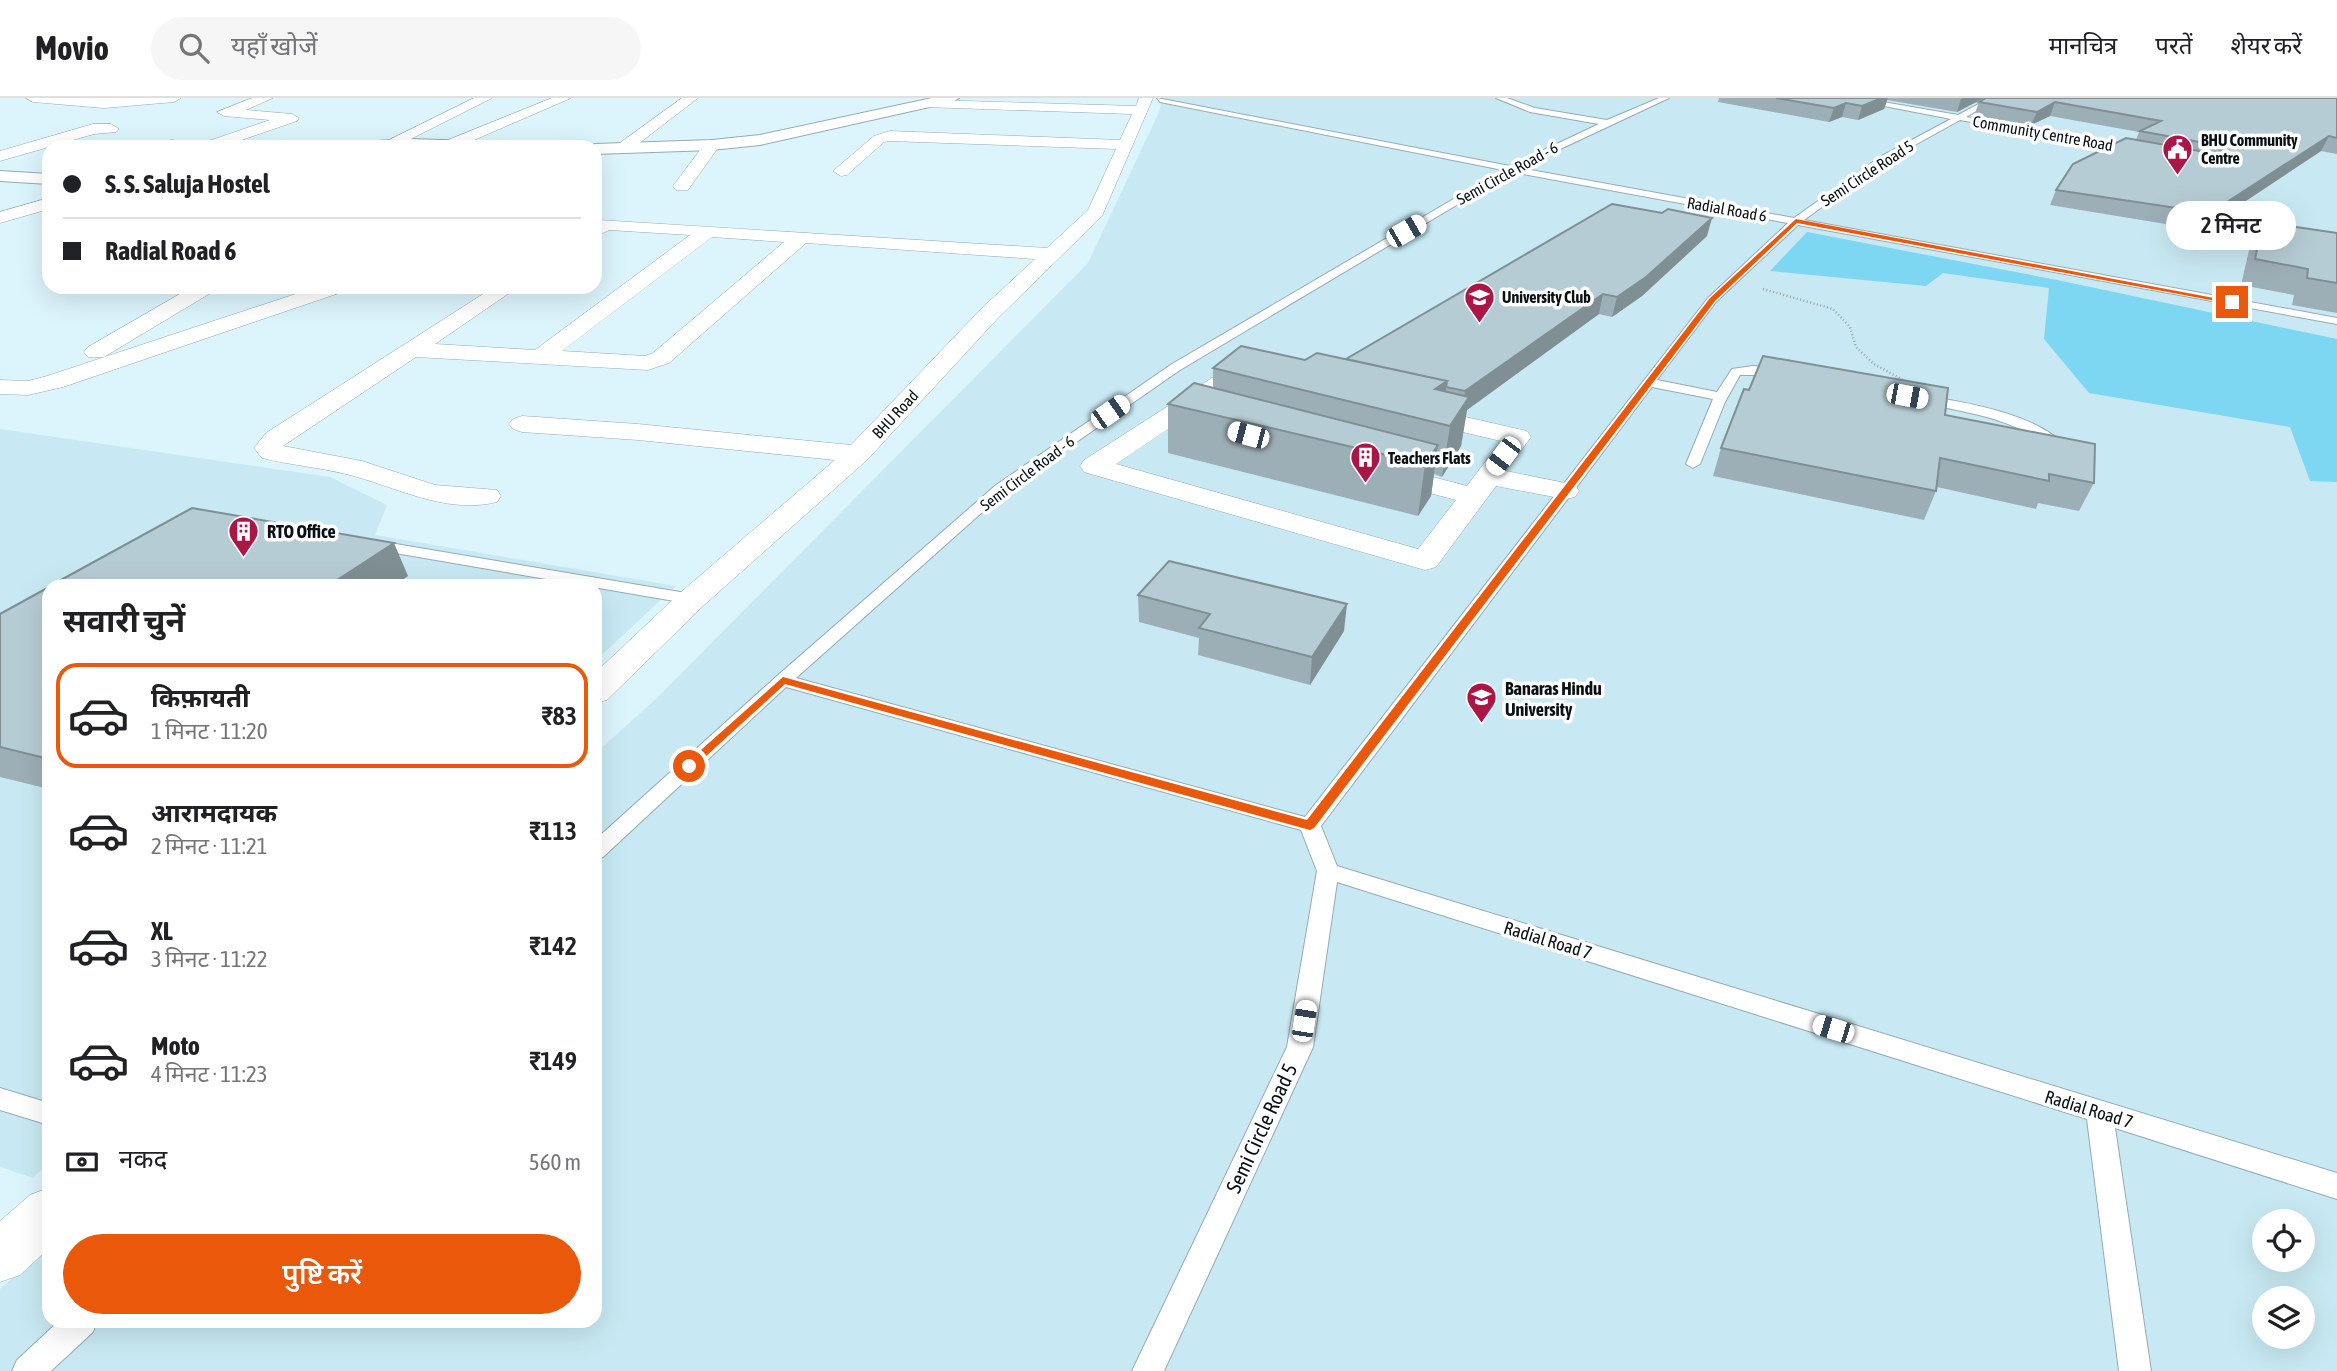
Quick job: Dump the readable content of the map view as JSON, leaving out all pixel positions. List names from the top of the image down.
{
  "streets": {
    "street": ["BHU Road"],
    "lane": [
      "Community Centre Road",
      "Semi Circle Road - 6",
      "Semi Circle Road 5",
      "Radial Road 6",
      "Radial Road 7"
    ]
  },
  "crossings": [
    ["Community Centre Road", "Semi Circle Road 5"],
    ["Semi Circle Road - 6", "Radial Road 6"],
    ["Semi Circle Road 5", "Radial Road 6"],
    ["Semi Circle Road 5", "Radial Road 7"],
    ["Radial Road 6", "BHU Road"]
  ],
  "places": {
    "public building": ["BHU Community Centre"],
    "school or university": ["University Club", "Banaras Hindu University"],
    "building": ["Teachers Flats", "RTO Office"]
  },
  "page": {
    "header": "Movio",
    "search": "यहाँ खोजें",
    "nav": ["मानचित्र", "परतें", "शेयर करें"],
    "banner": ["S. S. Saluja Hostel", "Radial Road 6"],
    "bubble": "2 मिनट",
    "heading": "सवारी चुनें",
    "list": [
      {
        "name": "किफ़ायती",
        "note": "1 मिनट · 11:20",
        "value": "₹83"
      },
      {
        "name": "आरामदायक",
        "note": "2 मिनट · 11:21",
        "value": "₹113"
      },
      {
        "name": "XL",
        "note": "3 मिनट · 11:22",
        "value": "₹142"
      },
      {
        "name": "Moto",
        "note": "4 मिनट · 11:23",
        "value": "₹149"
      }
    ],
    "pay": ["नकद", "560 m"],
    "buttons": "पुष्टि करें"
  }
}
